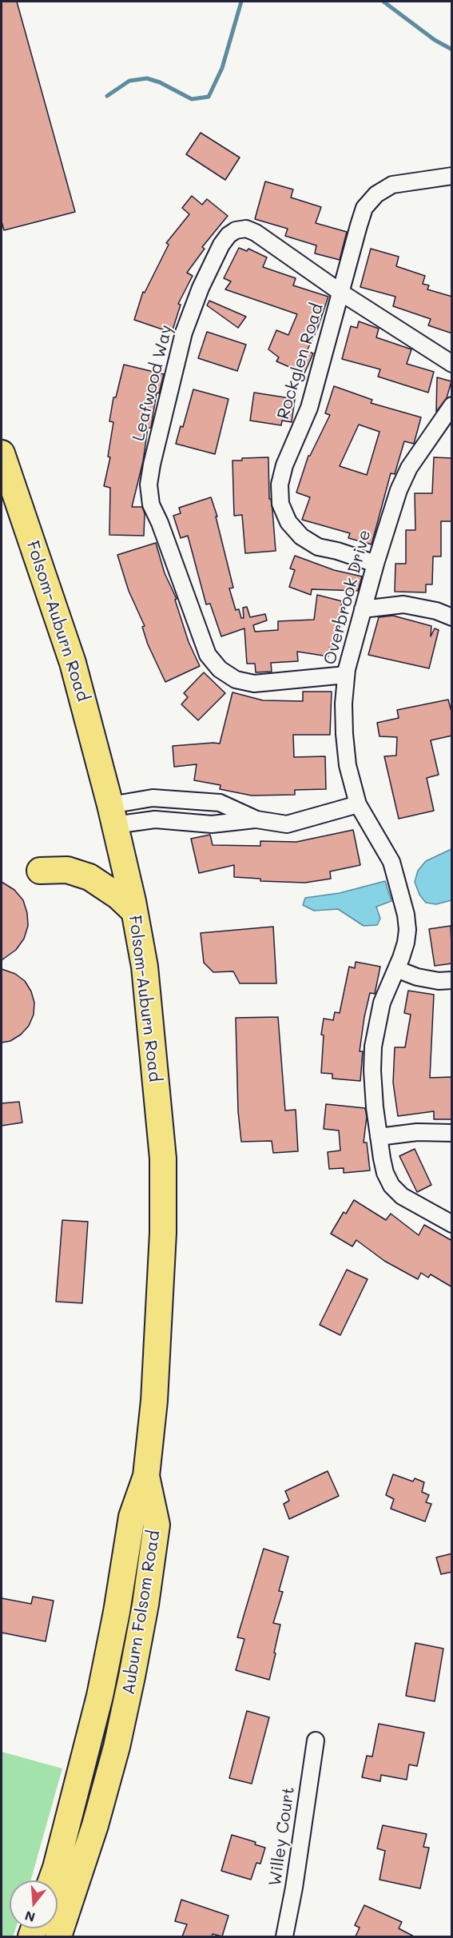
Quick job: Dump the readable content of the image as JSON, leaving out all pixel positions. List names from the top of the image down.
{
  "streets": {
    "main road": ["Folsom-Auburn Road", "Auburn Folsom Road"],
    "street": [
      "Rockglen Road",
      "Leafwood Way",
      "Overbrook Drive",
      "Willey Court"
    ]
  },
  "crossings": [
    ["Rockglen Road", "Leafwood Way"],
    ["Rockglen Road", "Overbrook Drive"],
    ["Leafwood Way", "Overbrook Drive"],
    ["Folsom-Auburn Road", "Auburn Folsom Road"]
  ],
  "north": "bottom"
}
